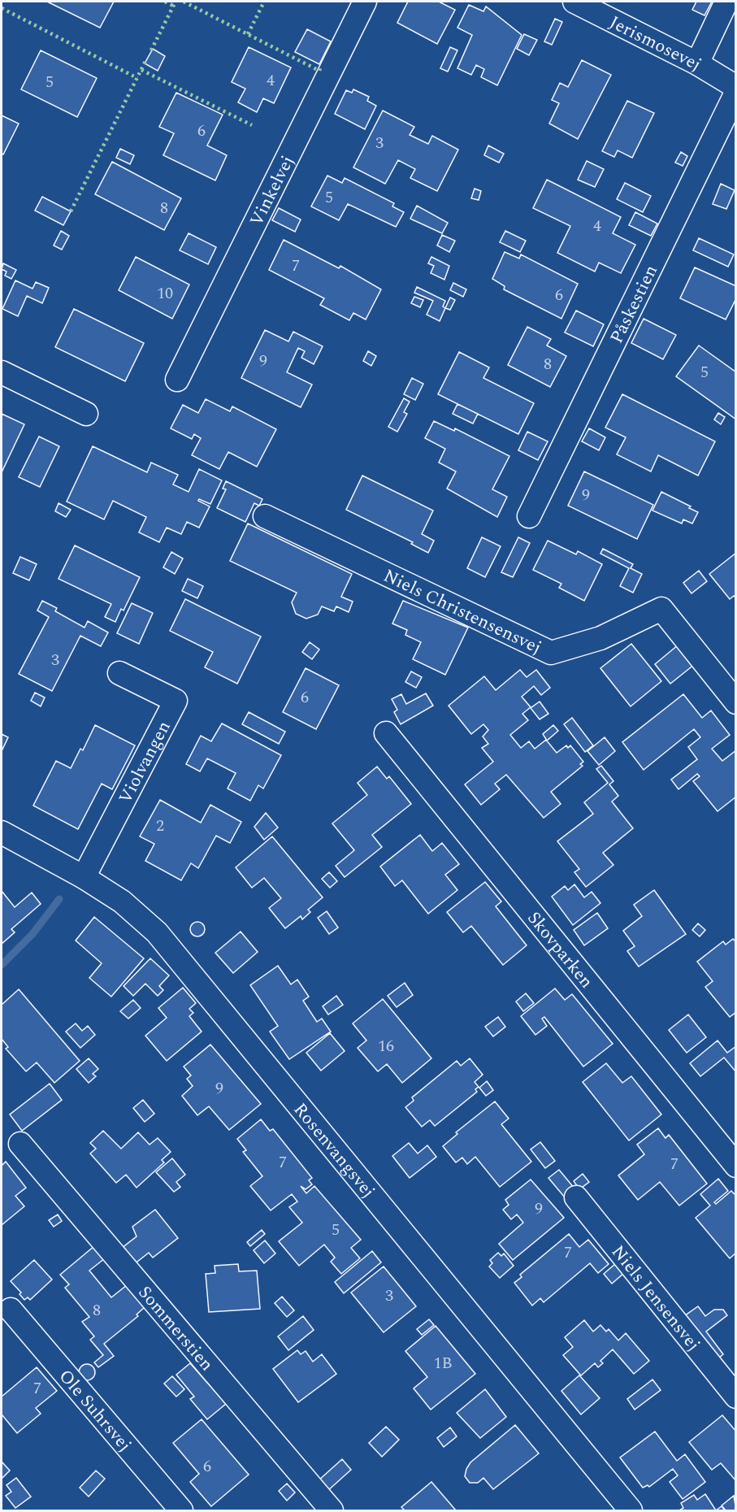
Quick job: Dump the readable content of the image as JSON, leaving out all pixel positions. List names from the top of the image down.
{
  "streets": {
    "street": [
      "Jerismosevej",
      "Vinkelvej",
      "Påskestien",
      "Niels Christensensvej",
      "Violvangen",
      "Skovparken",
      "Rosenvangsvej",
      "Niels Jensensvej",
      "Sommerstien",
      "Ole Suhrsvej"
    ]
  },
  "crossings": [
    ["Violvangen", "Rosenvangsvej"]
  ],
  "house_numbers": [
    "4",
    "5",
    "6",
    "3",
    "5",
    "8",
    "4",
    "7",
    "10",
    "6",
    "9",
    "8",
    "5",
    "9",
    "3",
    "6",
    "2",
    "16",
    "9",
    "7",
    "7",
    "9",
    "5",
    "7",
    "3",
    "8",
    "1B",
    "7",
    "6"
  ]
}
